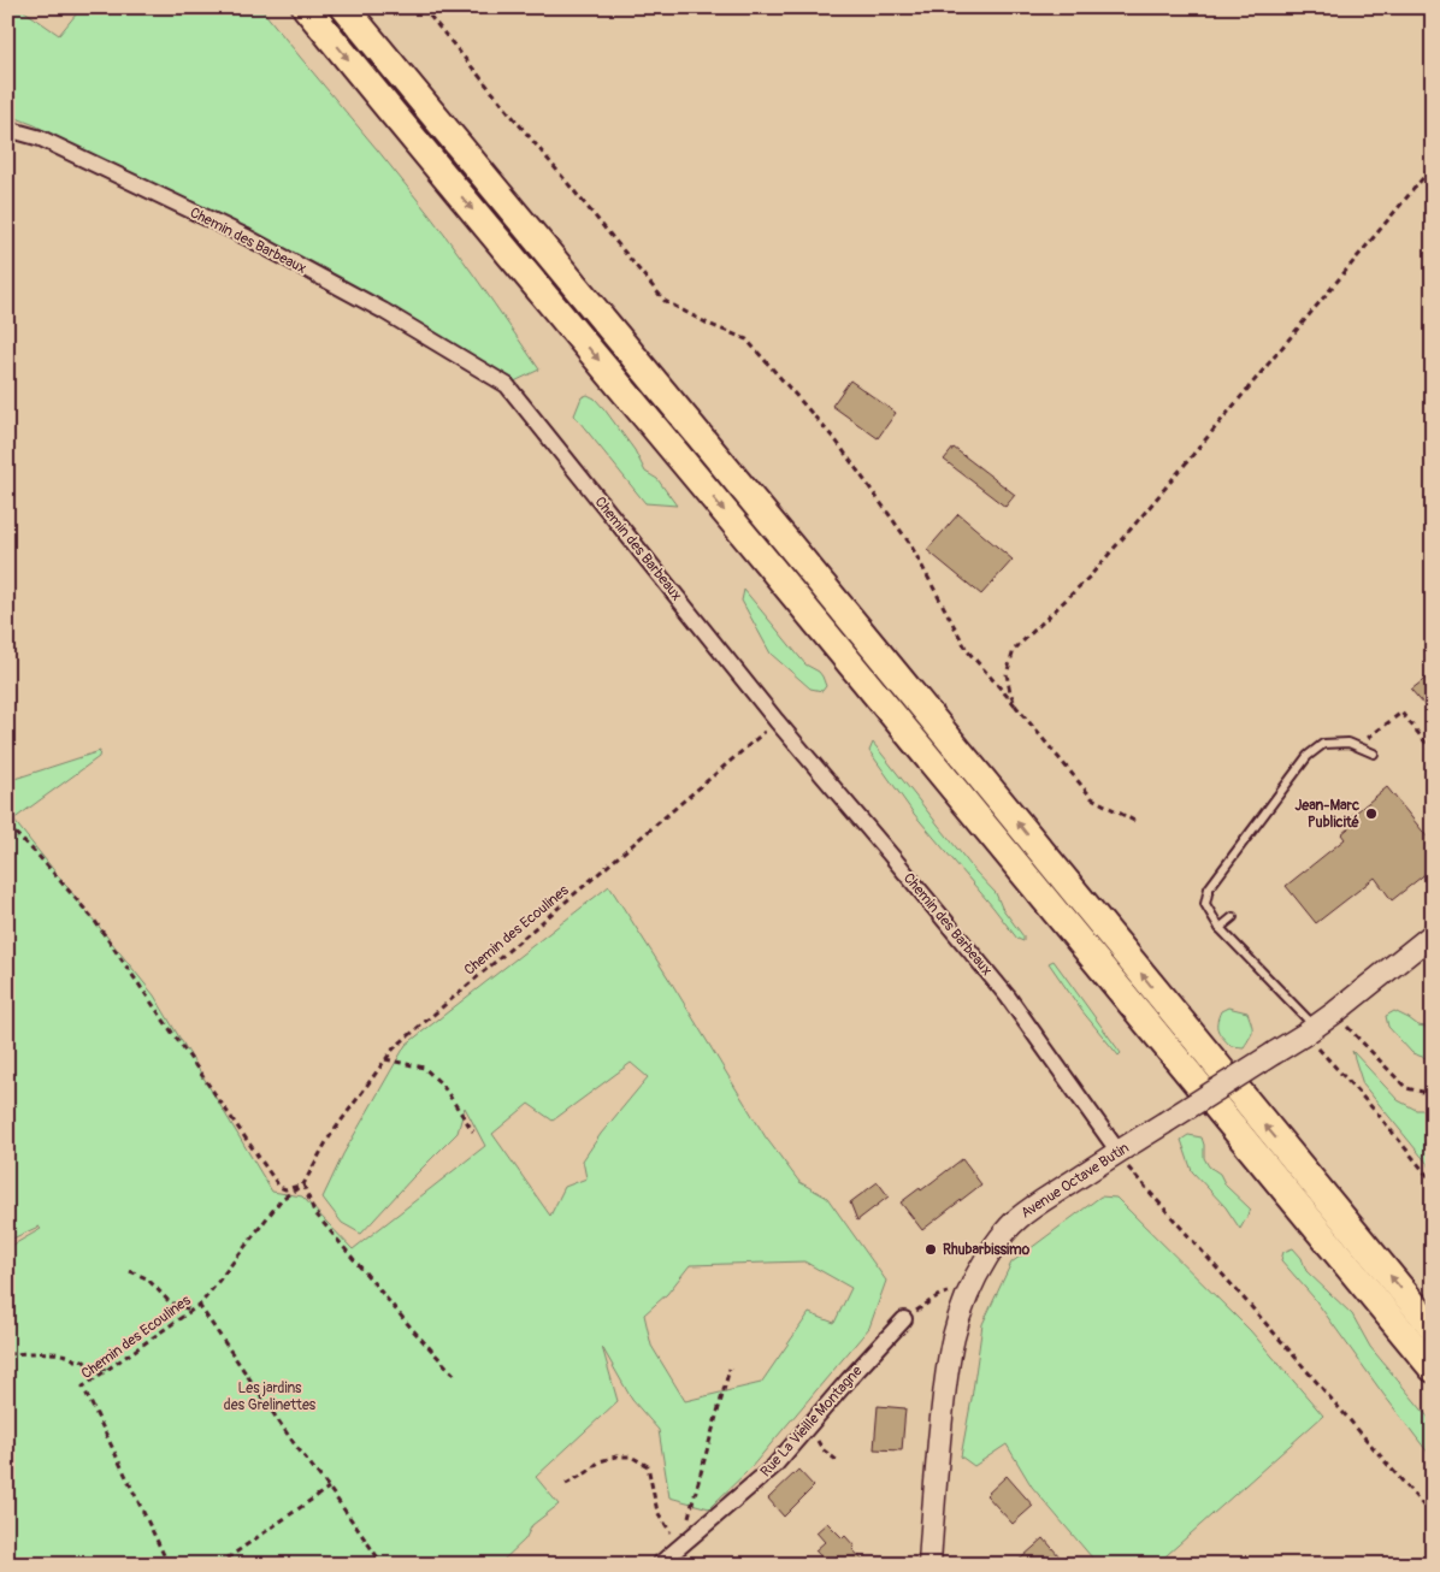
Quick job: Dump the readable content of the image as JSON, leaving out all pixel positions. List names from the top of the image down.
{
  "streets": {
    "main road": ["Avenue Octave Butin"],
    "street": ["Chemin des Barbeaux", "Rue La Vieille Montagne"],
    "path": ["Chemin des Ecoulines"]
  },
  "crossings": [
    ["Chemin des Barbeaux", "Chemin des Ecoulines"],
    ["Chemin des Barbeaux", "Avenue Octave Butin"]
  ],
  "parks": ["Les jardins des Grelinettes"],
  "places": ["Jean-Marc Publicité", "Rhubarbissimo"]
}
